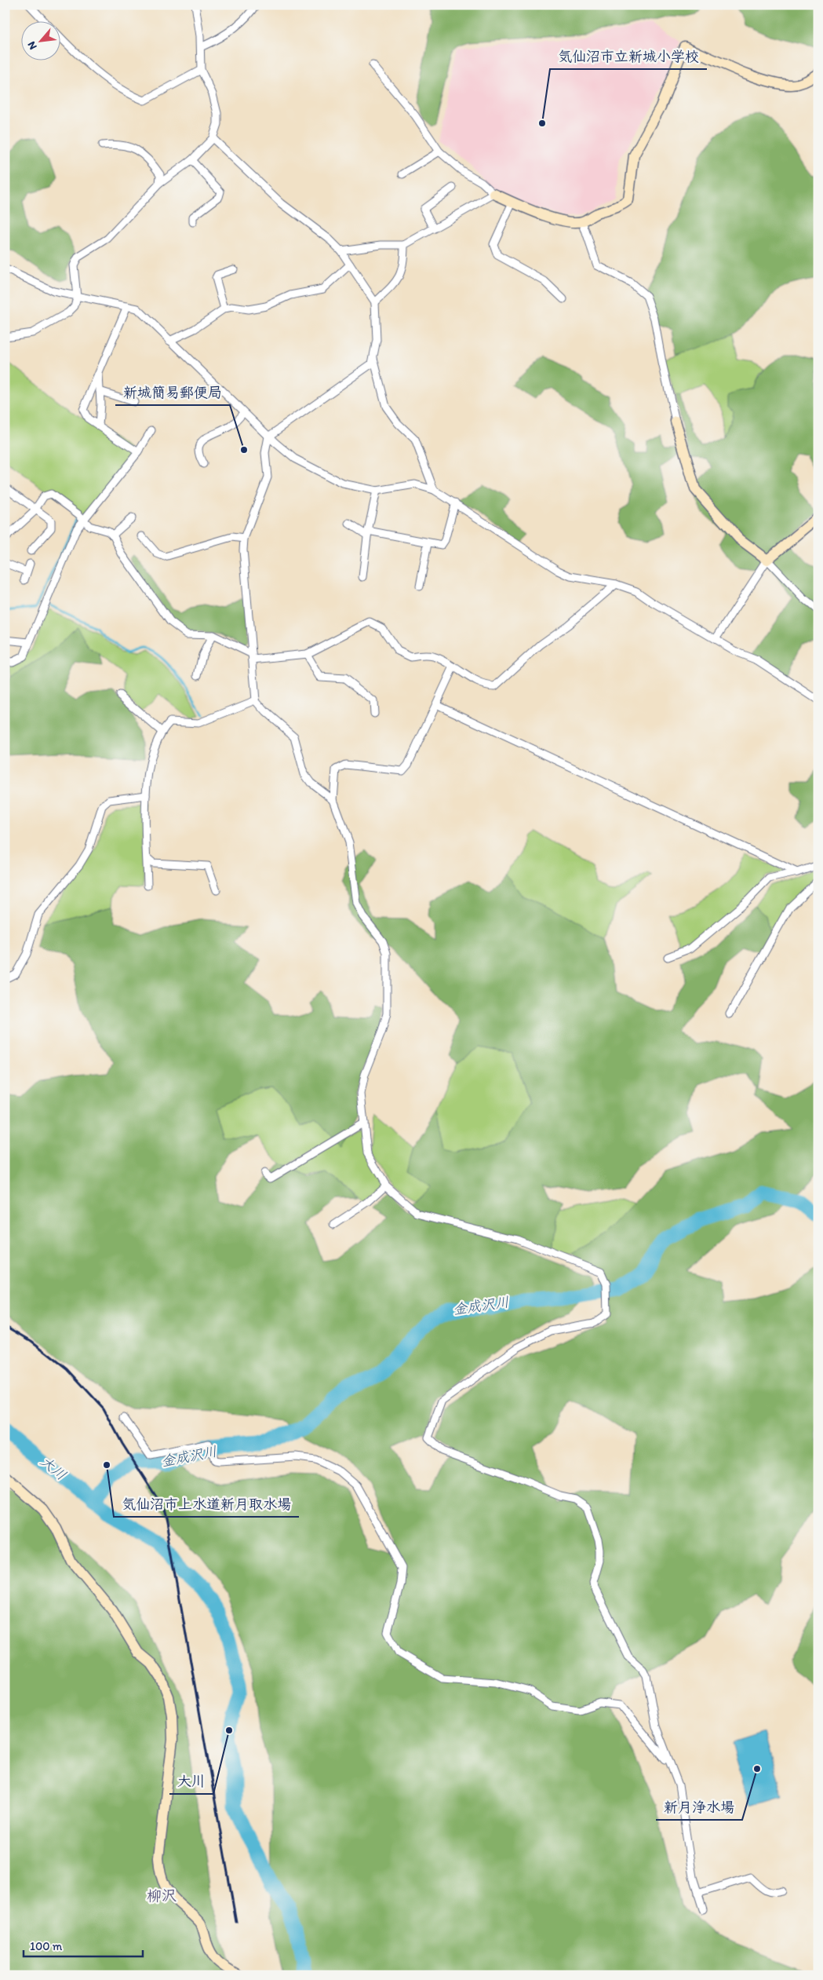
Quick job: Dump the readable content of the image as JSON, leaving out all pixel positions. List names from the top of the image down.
{
  "districts": ["柳沢"],
  "water": ["金成沢川", "大川"],
  "places": [
    "気仙沼市立新城小学校",
    "新城簡易郵便局",
    "気仙沼市上水道新月取水場",
    "大川",
    "新月浄水場"
  ],
  "scale_bar": "100 m",
  "north": "bottom left"
}
